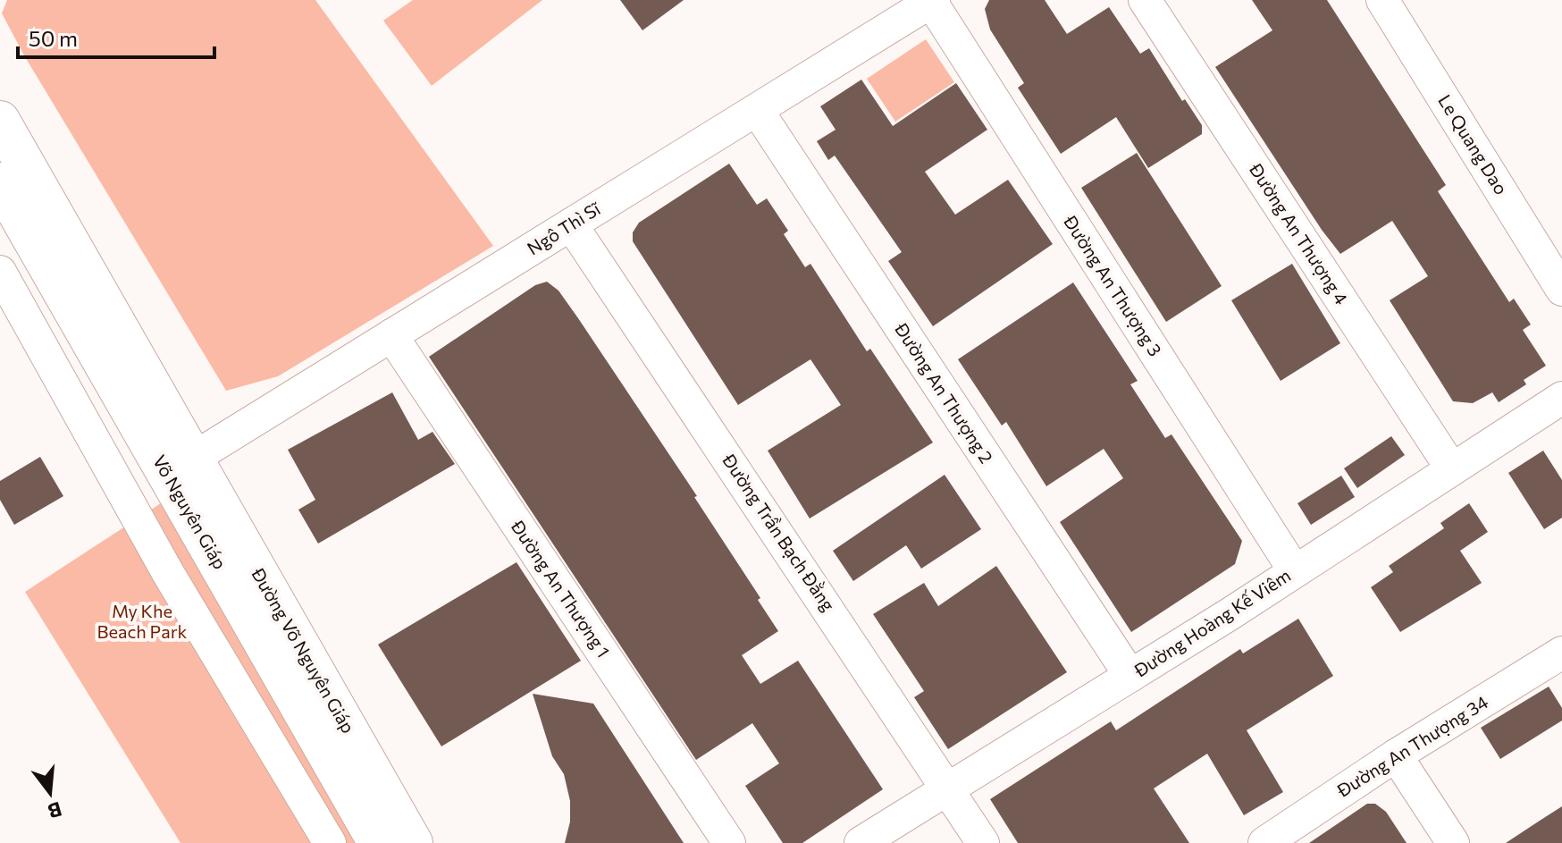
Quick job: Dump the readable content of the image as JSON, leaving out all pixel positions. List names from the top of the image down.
{
  "streets": {
    "main road": ["Võ Nguyên Giáp", "Đường Võ Nguyên Giáp"],
    "street": [
      "Le Quang Dao",
      "Ngô Thì Sĩ",
      "Đường An Thượng 4",
      "Đường An Thượng 3",
      "Đường An Thượng 2",
      "Đường Trần Bạch Đằng",
      "Đường An Thượng 1",
      "Đường Hoàng Kế Viêm",
      "Đường An Thượng 34"
    ]
  },
  "crossings": [
    ["Ngô Thì Sĩ", "Đường An Thượng 3"],
    ["Ngô Thì Sĩ", "Đường An Thượng 2"],
    ["Ngô Thì Sĩ", "Võ Nguyên Giáp"],
    ["Ngô Thì Sĩ", "Đường Trần Bạch Đằng"],
    ["Ngô Thì Sĩ", "Đường An Thượng 1"],
    ["Ngô Thì Sĩ", "Đường Võ Nguyên Giáp"],
    ["Đường An Thượng 4", "Đường Hoàng Kế Viêm"],
    ["Đường An Thượng 3", "Đường Hoàng Kế Viêm"],
    ["Đường An Thượng 2", "Đường Hoàng Kế Viêm"],
    ["Võ Nguyên Giáp", "Đường Võ Nguyên Giáp"],
    ["Đường Trần Bạch Đằng", "Đường Hoàng Kế Viêm"]
  ],
  "parks": ["My Khe Beach Park"],
  "scale_bar": "50 m",
  "north": "bottom"
}
